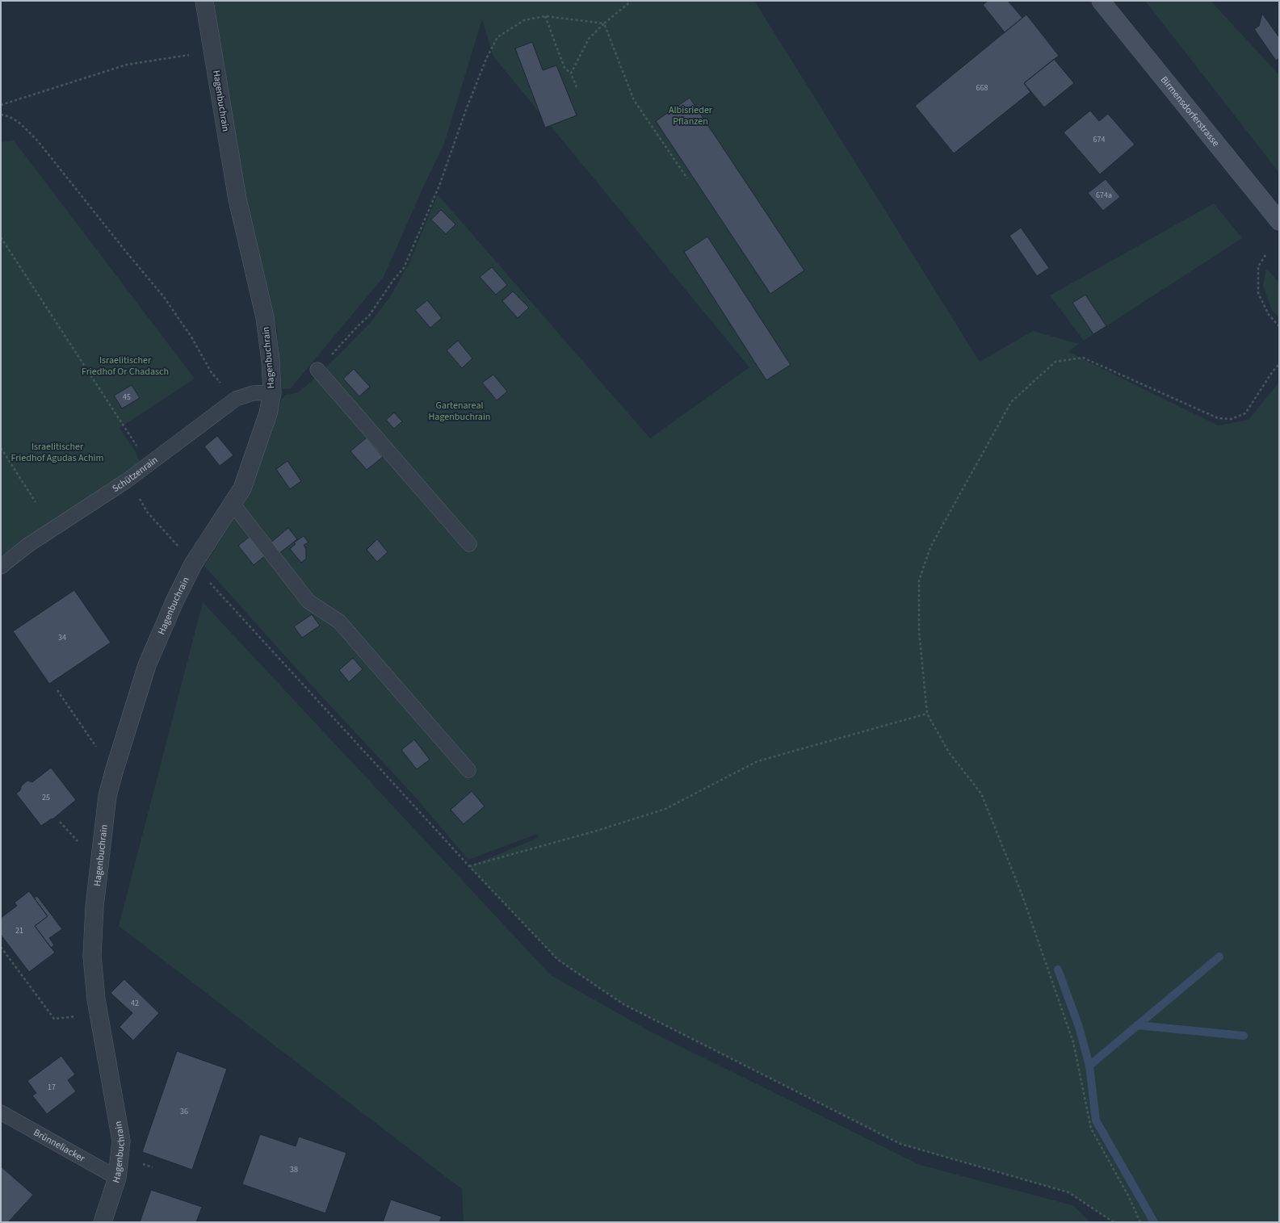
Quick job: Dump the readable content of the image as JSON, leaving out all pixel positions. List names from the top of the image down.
{
  "streets": {
    "main road": ["Birmensdorferstrasse"],
    "street": ["Hagenbuchrain"],
    "lane": ["Schützenrain", "Brünneliacker"]
  },
  "crossings": [
    ["Hagenbuchrain", "Schützenrain"],
    ["Hagenbuchrain", "Brünneliacker"]
  ],
  "parks": [
    "Albisrieder Pflanzen",
    "Israelitischer Friedhof Or Chadasch",
    "Gartenareal Hagenbuchrain",
    "Israelitischer Friedhof Agudas Achim"
  ],
  "house_numbers": [
    "668",
    "674",
    "674a",
    "45",
    "34",
    "25",
    "21",
    "42",
    "17",
    "36",
    "38"
  ]
}
